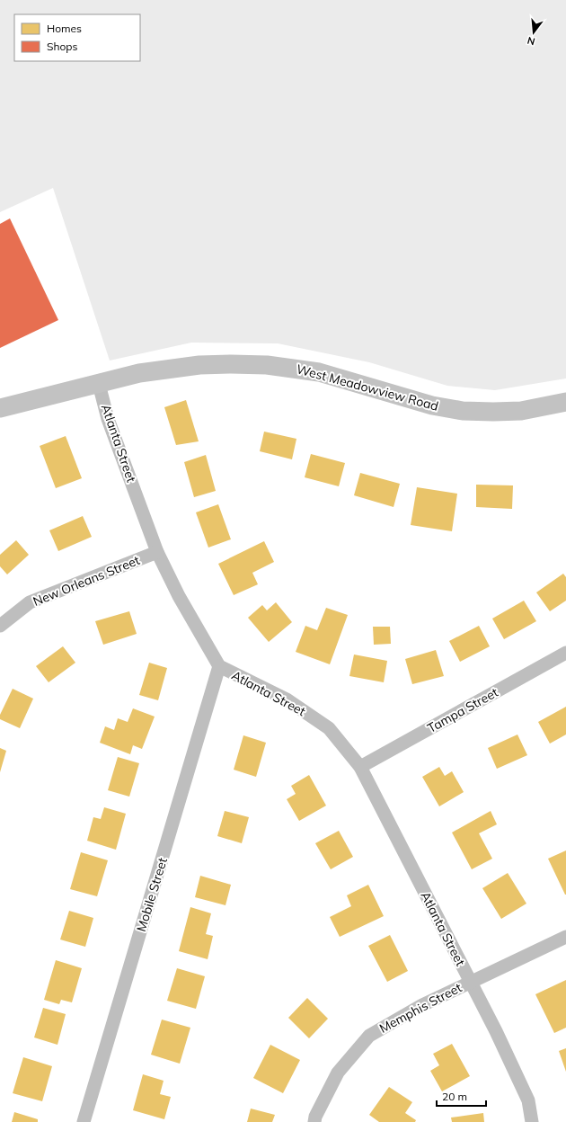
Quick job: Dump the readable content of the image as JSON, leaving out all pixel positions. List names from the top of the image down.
{
  "streets": {
    "street": [
      "West Meadowview Road",
      "Atlanta Street",
      "New Orleans Street",
      "Tampa Street",
      "Mobile Street",
      "Memphis Street"
    ]
  },
  "crossings": [
    ["West Meadowview Road", "Atlanta Street"],
    ["Atlanta Street", "New Orleans Street"],
    ["Atlanta Street", "Tampa Street"],
    ["Atlanta Street", "Mobile Street"],
    ["Atlanta Street", "Memphis Street"]
  ],
  "legend": ["Homes", "Shops"],
  "scale_bar": "20 m",
  "north": "bottom"
}
